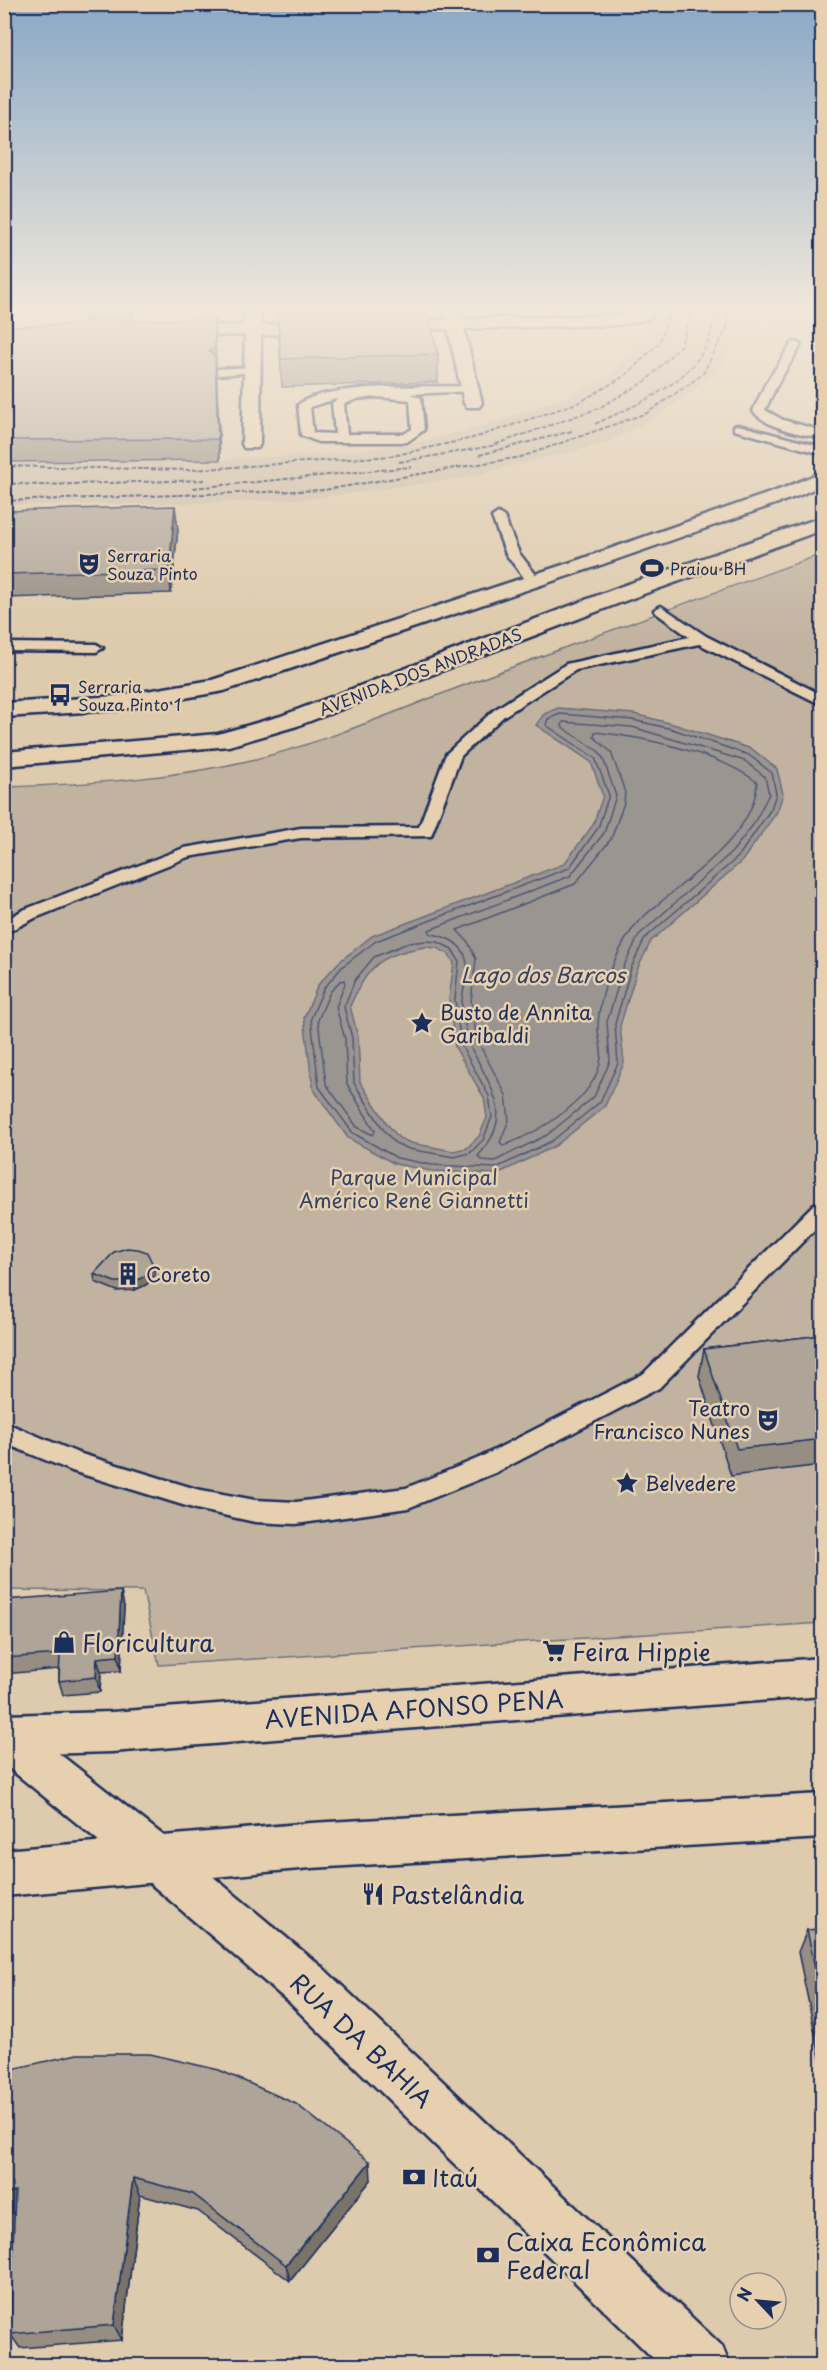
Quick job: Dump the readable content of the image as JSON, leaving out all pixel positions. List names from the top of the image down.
{
  "streets": {
    "main road": ["AVENIDA DOS ANDRADAS", "AVENIDA AFONSO PENA", "RUA DA BAHIA"]
  },
  "crossings": [
    ["AVENIDA AFONSO PENA", "RUA DA BAHIA"]
  ],
  "water": ["Lago dos Barcos"],
  "parks": ["Parque Municipal Américo Renê Giannetti"],
  "places": {
    "theatre": ["Serraria Souza Pinto", "Teatro Francisco Nunes"],
    "sports": ["Praiou BH"],
    "bus stop": ["Serraria Souza Pinto 1"],
    "place": ["Busto de Annita Garibaldi", "Belvedere"],
    "building": ["Coreto"],
    "shop": ["Floricultura"],
    "supermarket": ["Feira Hippie"],
    "restaurant": ["Pastelândia"],
    "bank": ["Itaú", "Caixa Econômica Federal"]
  },
  "north": "top left"
}
